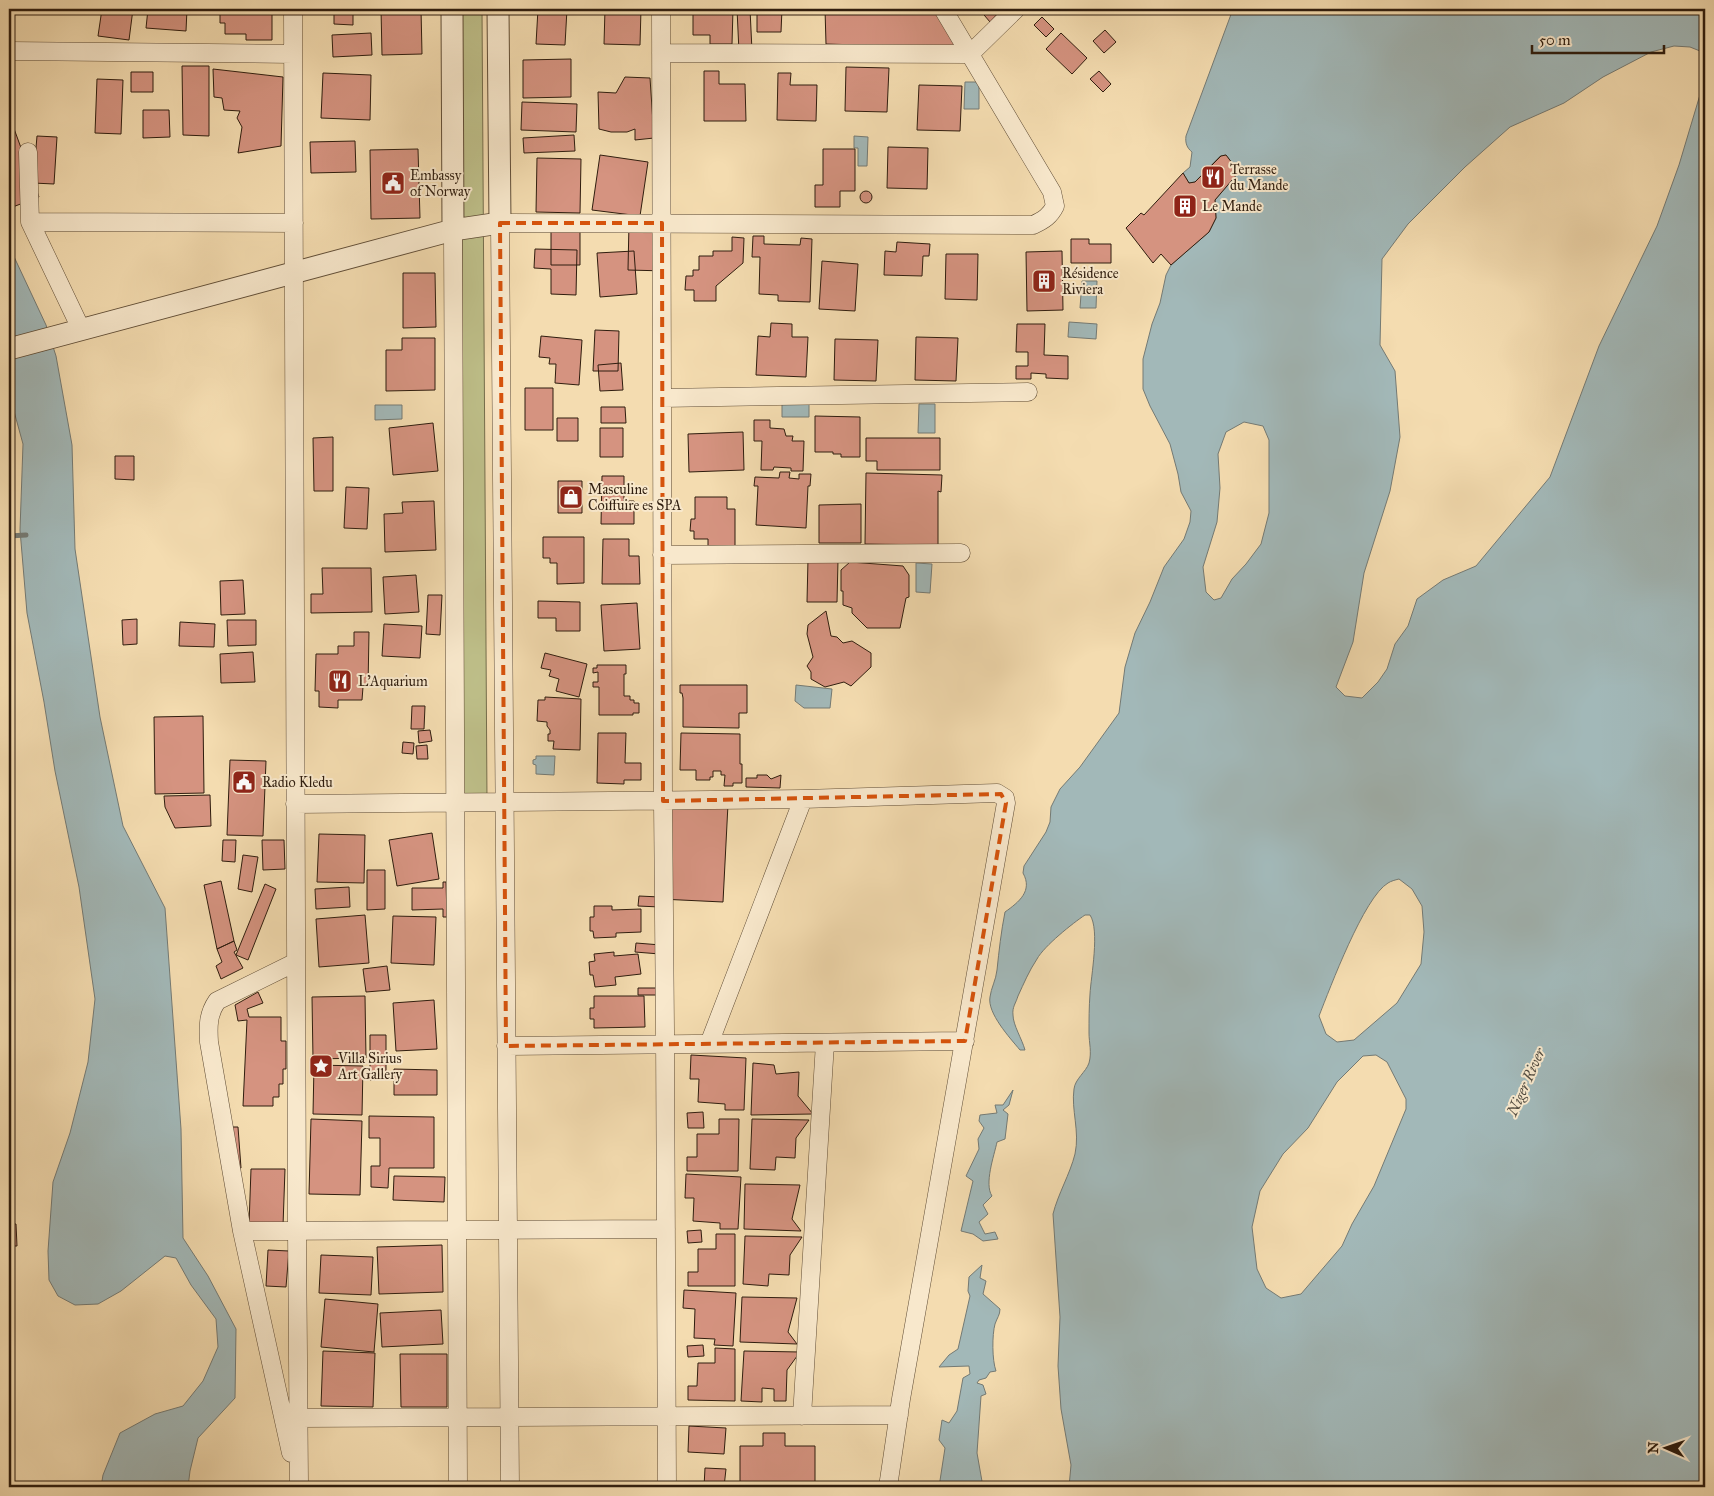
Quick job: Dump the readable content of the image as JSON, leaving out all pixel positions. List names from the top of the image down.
{
  "water": ["Niger River"],
  "places": {
    "restaurant": ["Terrasse du Mande", "L'Aquarium"],
    "public building": ["Embassy of Norway", "Radio Kledu"],
    "building": ["Le Mande", "Résidence Riviera"],
    "shop": ["Masculine Coiffuire es SPA"],
    "place": ["Villa Sirius Art Gallery"]
  },
  "scale_bar": "50 m",
  "north": "left"
}
